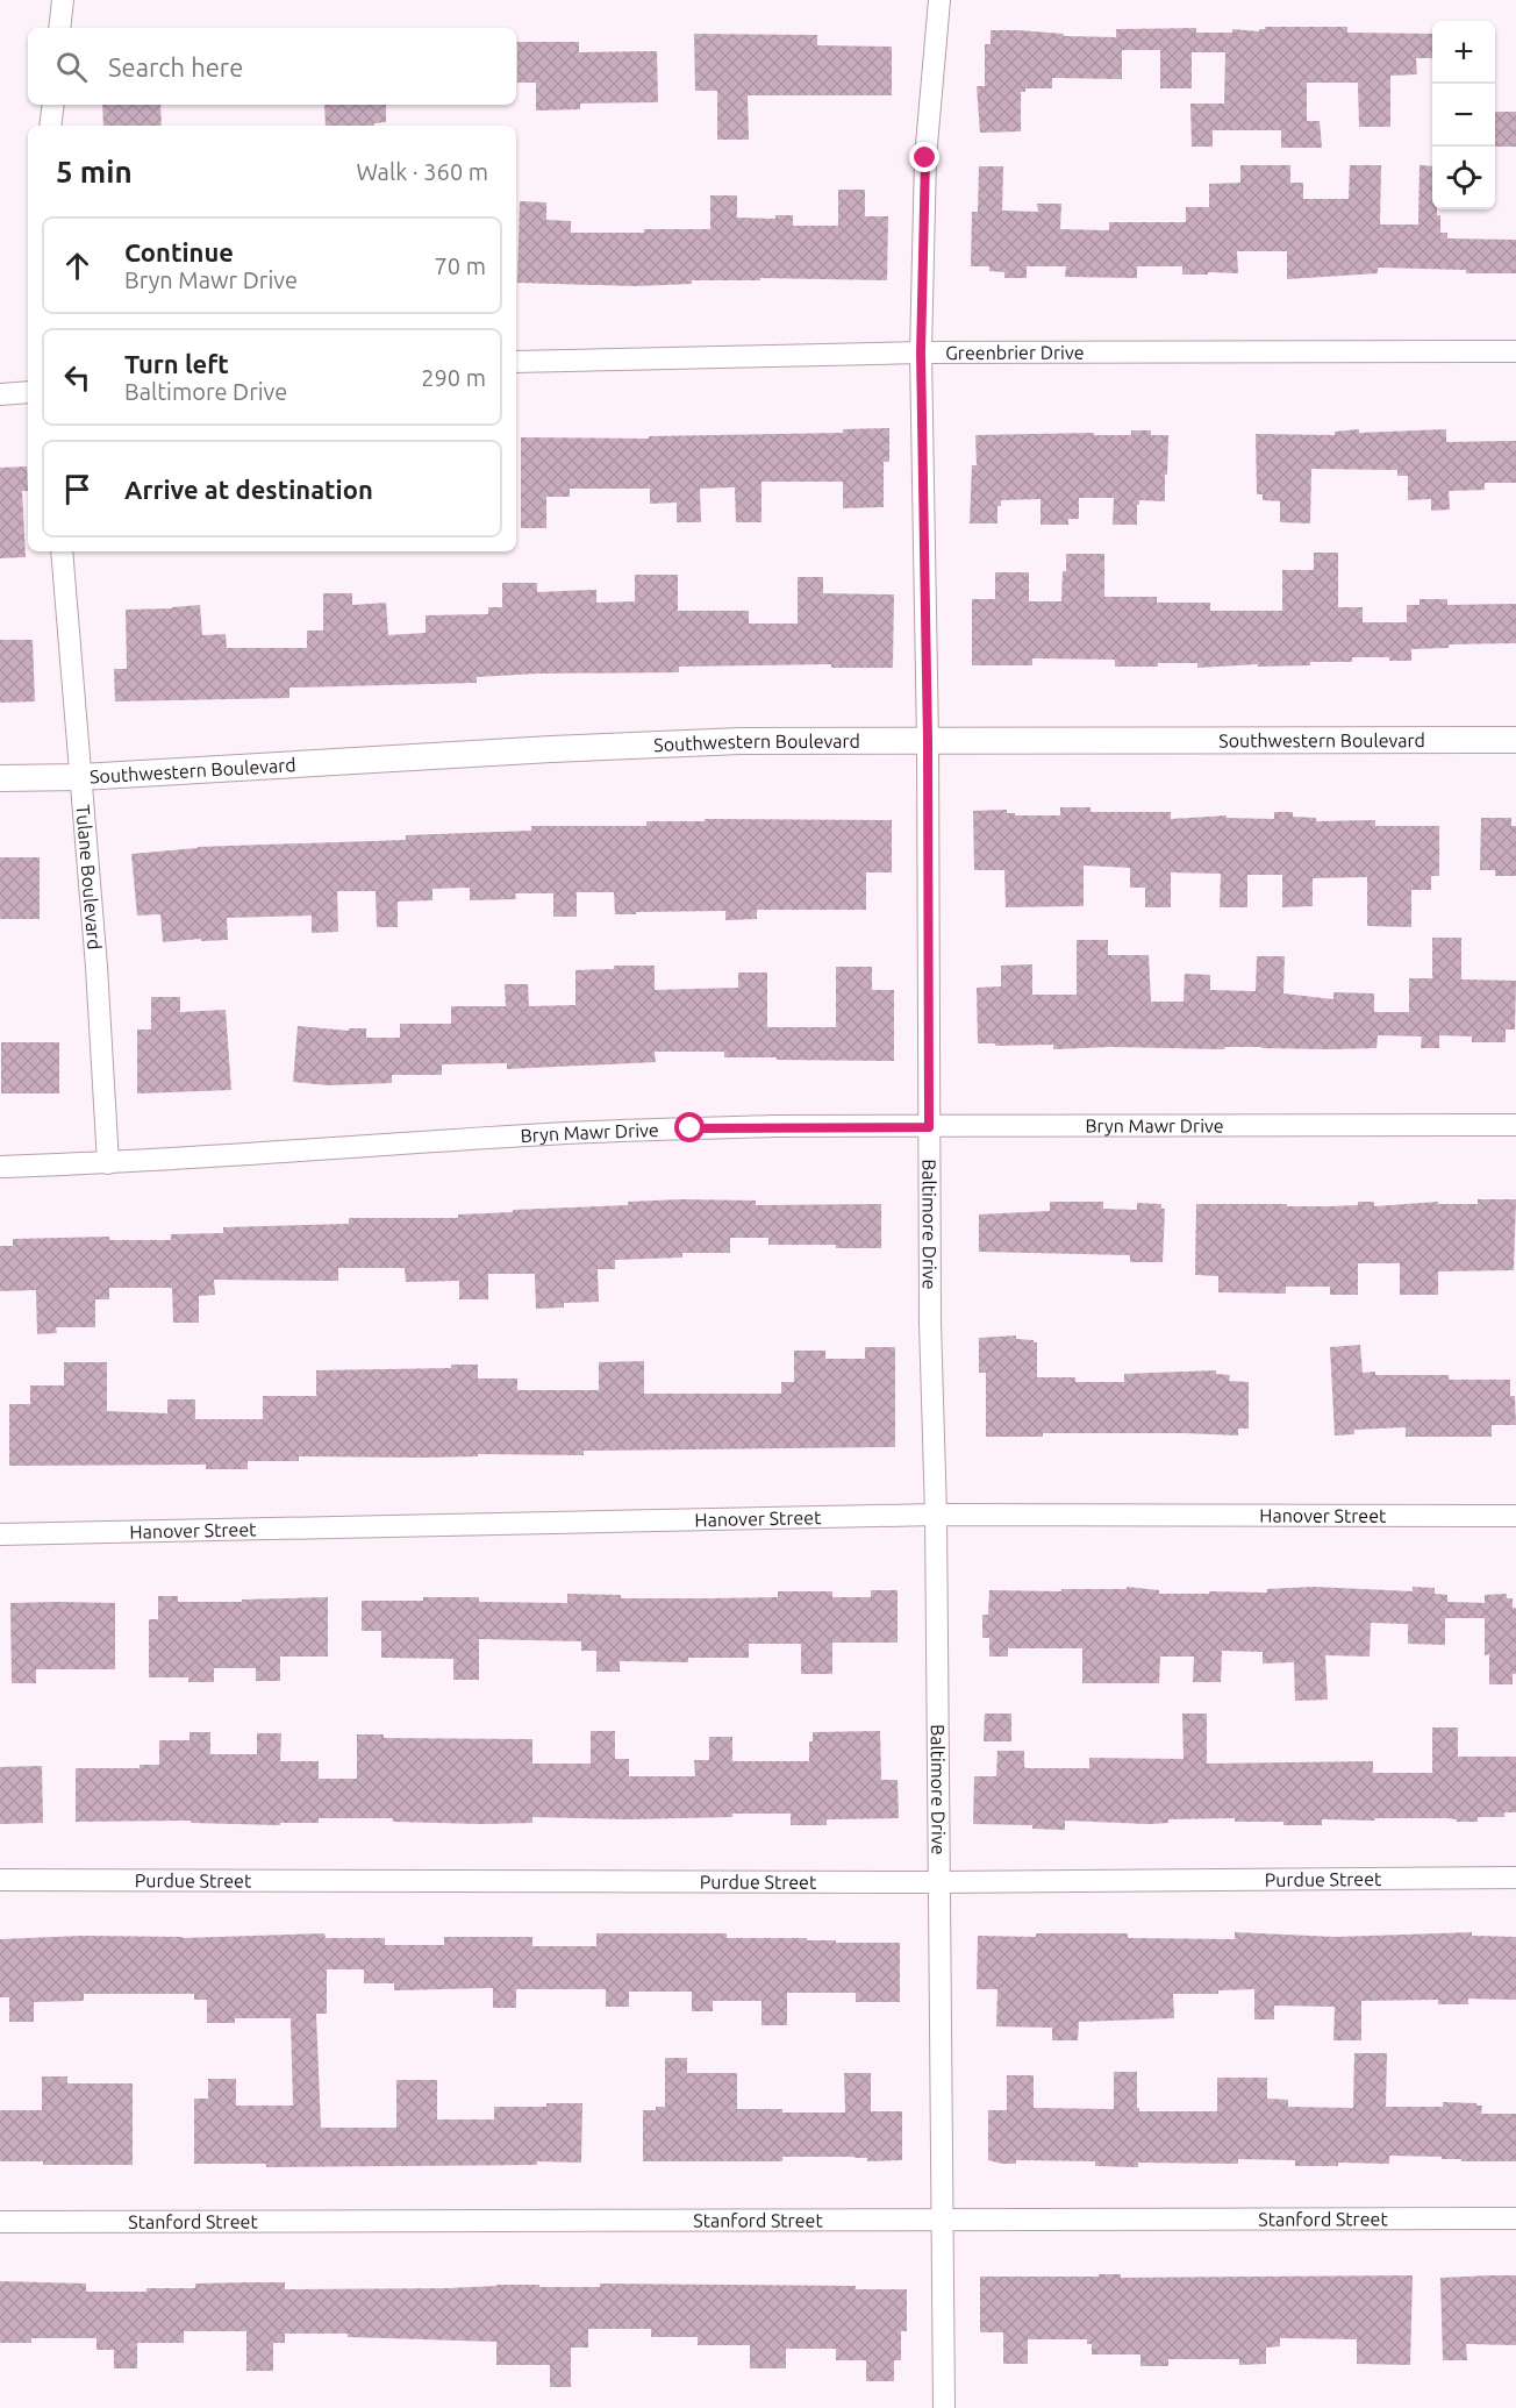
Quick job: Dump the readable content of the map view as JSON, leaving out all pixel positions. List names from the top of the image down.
{
  "streets": {
    "street": [
      "Greenbrier Drive",
      "Southwestern Boulevard",
      "Tulane Boulevard",
      "Bryn Mawr Drive",
      "Baltimore Drive",
      "Hanover Street",
      "Purdue Street",
      "Stanford Street"
    ]
  },
  "crossings": [
    ["Greenbrier Drive", "Baltimore Drive"],
    ["Southwestern Boulevard", "Tulane Boulevard"],
    ["Southwestern Boulevard", "Baltimore Drive"],
    ["Tulane Boulevard", "Bryn Mawr Drive"],
    ["Bryn Mawr Drive", "Baltimore Drive"],
    ["Baltimore Drive", "Hanover Street"],
    ["Baltimore Drive", "Purdue Street"],
    ["Baltimore Drive", "Stanford Street"]
  ],
  "page": {
    "map_buttons": ["+", "−"],
    "search": "Search here",
    "heading": ["5 min", "Walk · 360 m"],
    "list": [
      ["Continue", "Bryn Mawr Drive", "70 m"],
      ["Turn left", "Baltimore Drive", "290 m"],
      "Arrive at destination"
    ]
  }
}
